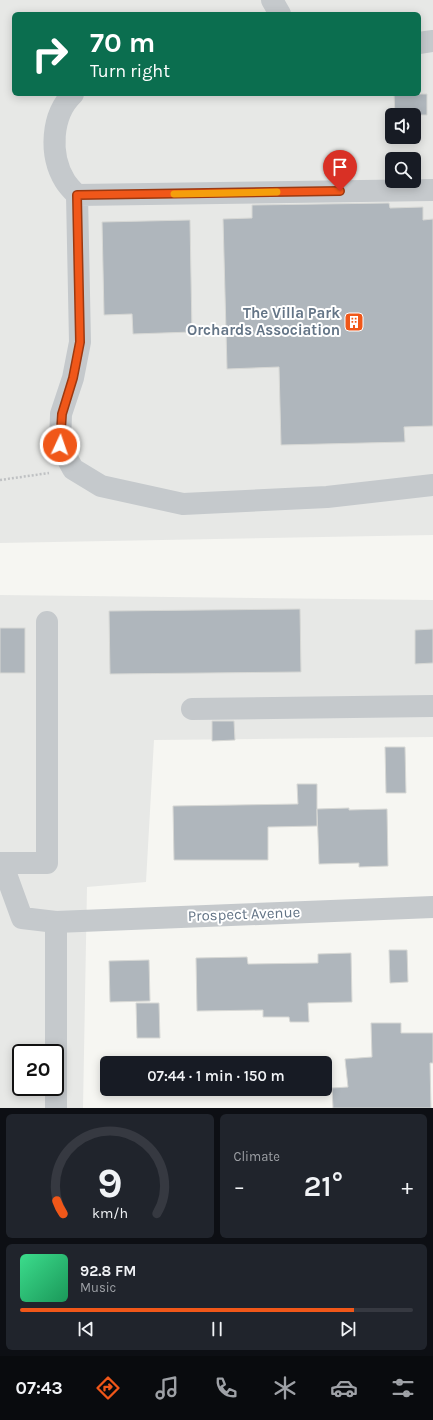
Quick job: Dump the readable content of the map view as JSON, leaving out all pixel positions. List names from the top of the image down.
{
  "streets": {
    "street": ["Prospect Avenue"]
  },
  "places": {
    "building": ["The Villa Park Orchards Association"]
  },
  "page": {
    "turn": ["70 m", "Turn right"],
    "limit": "20",
    "trip": "07:44 · 1 min · 150 m",
    "tile": "Climate",
    "heat": ["−", "21°", "+"],
    "song": ["92.8 FM", "Music"],
    "tabs": "07:43",
    "gauge": ["9", "km/h"]
  }
}
